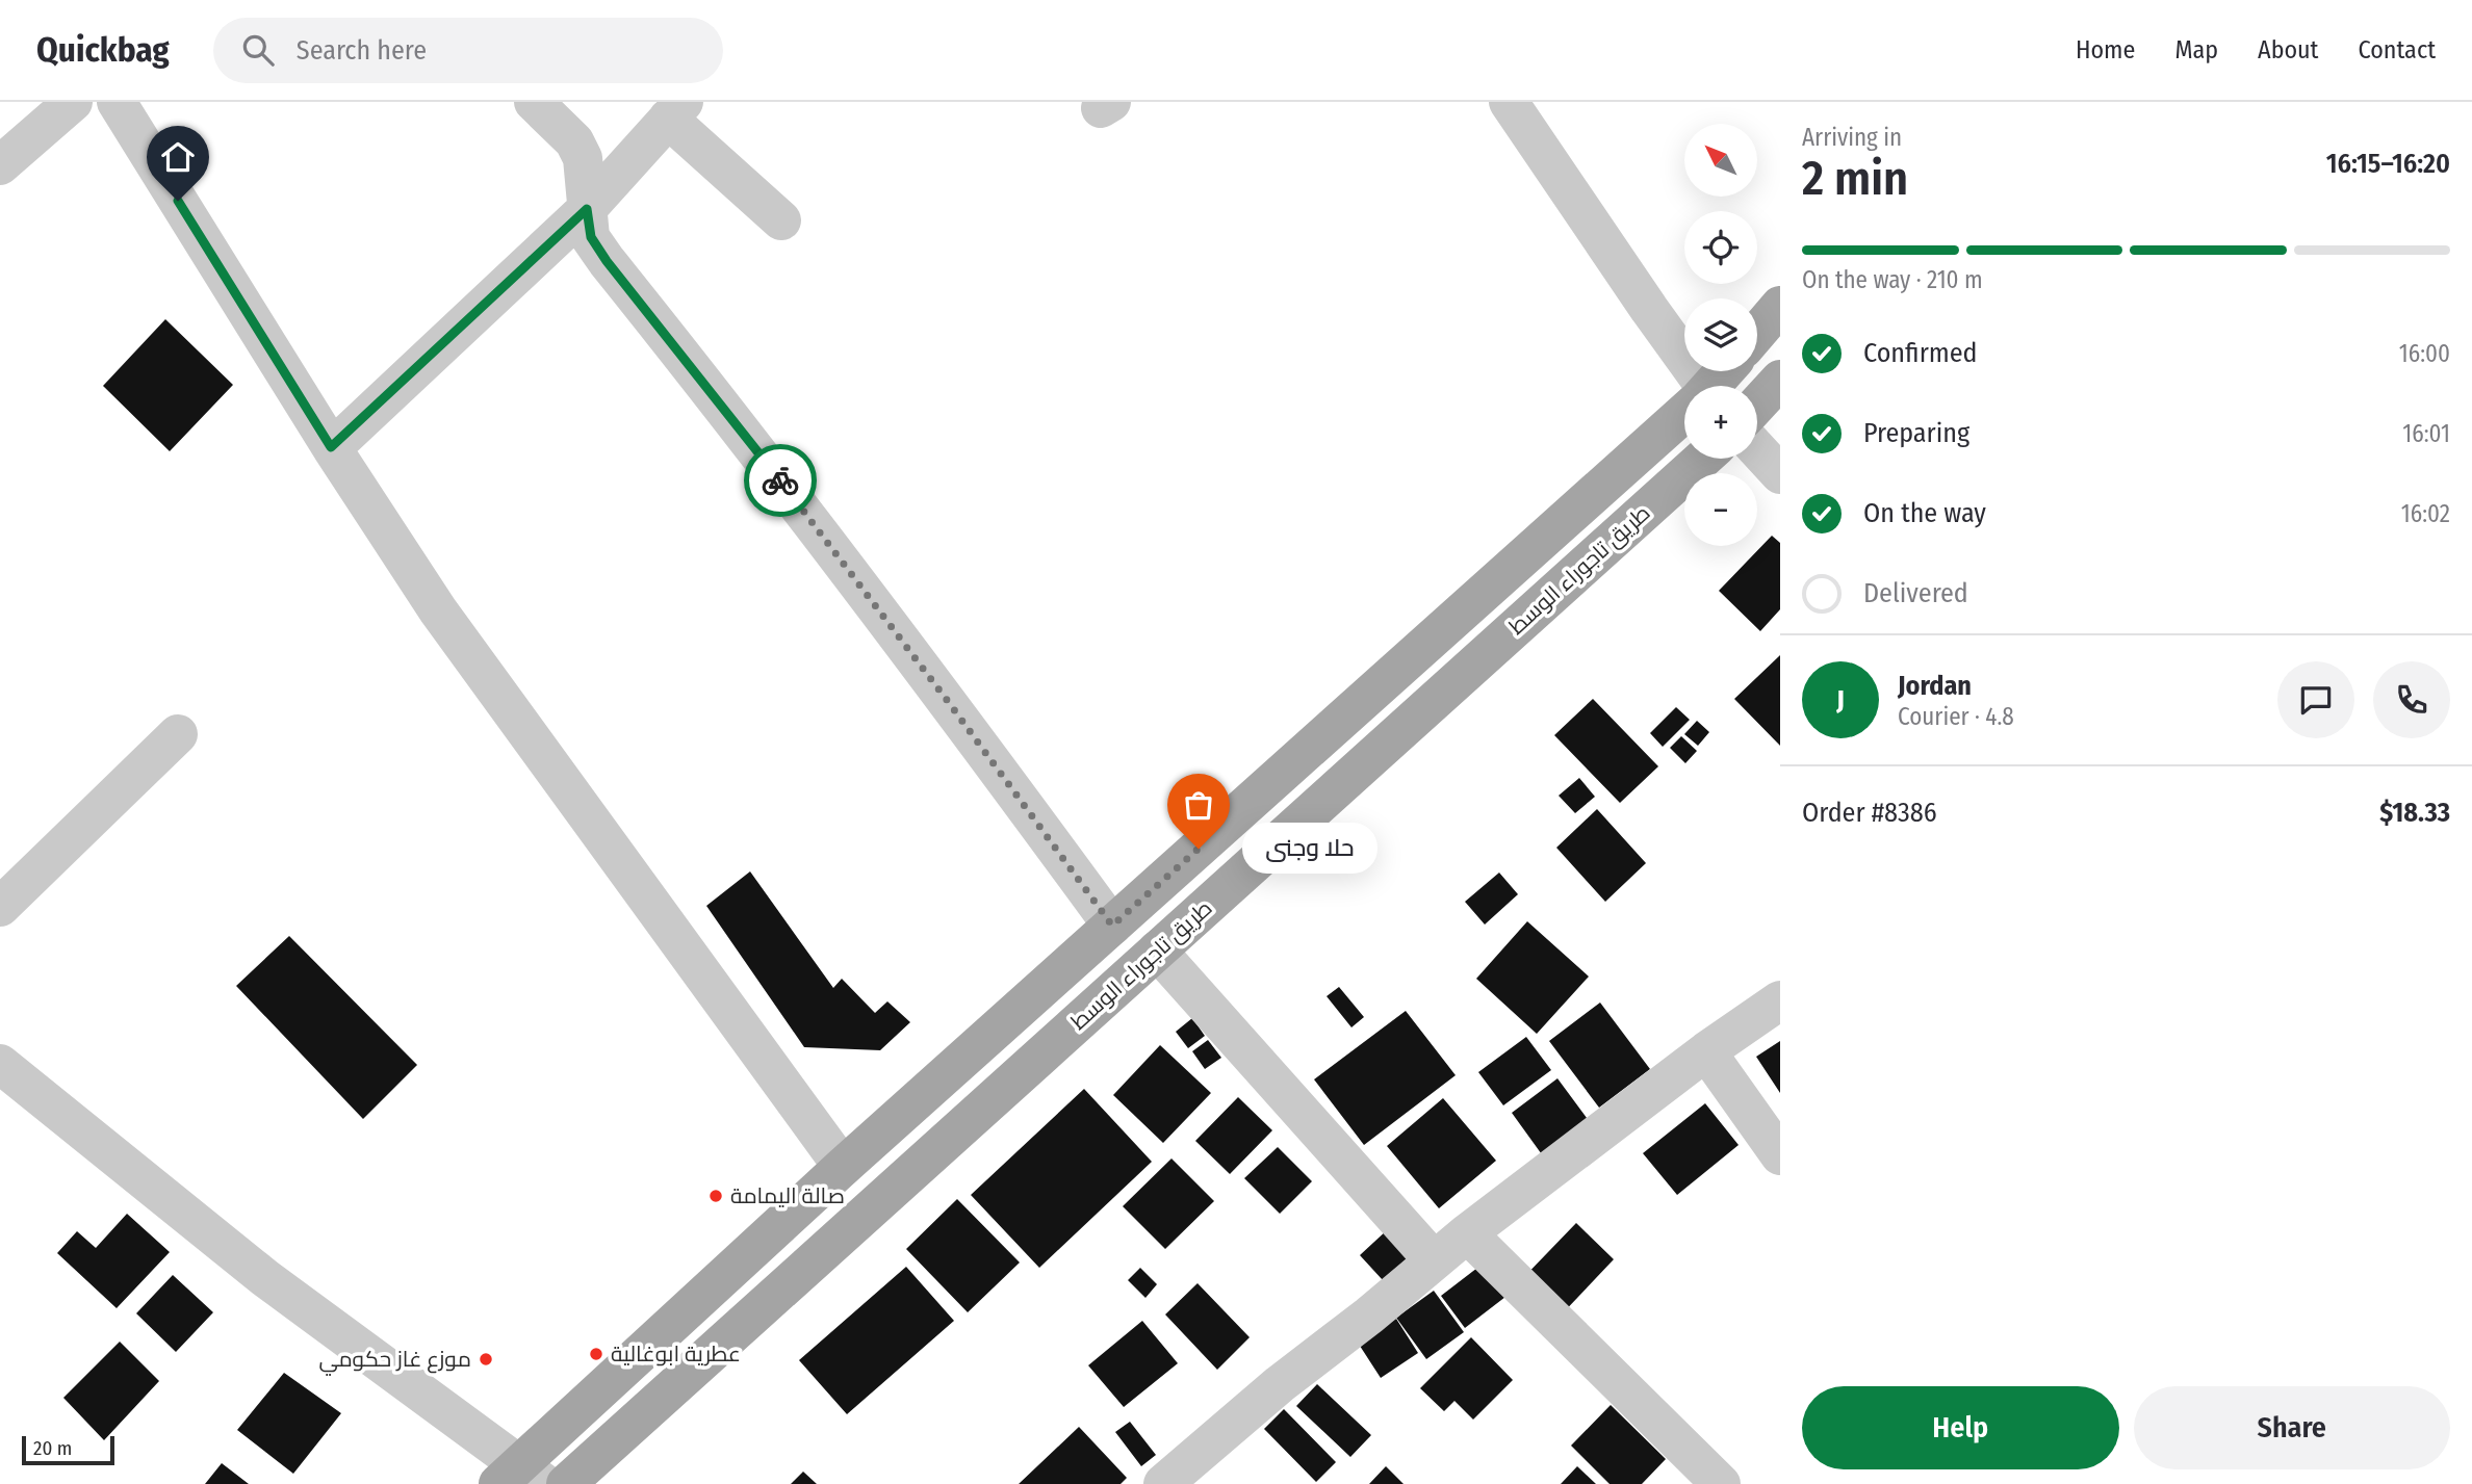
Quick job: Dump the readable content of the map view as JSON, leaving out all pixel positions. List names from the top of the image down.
{
  "streets": {
    "main road": ["طريق تاجوراء الوسط"]
  },
  "places": [
    "حلا وجنى",
    "صالة اليمامة",
    "عطرية ابوغالية",
    "موزع غاز حكومي"
  ],
  "scale_bar": "20 m",
  "north": "top left",
  "page": {
    "header": "Quickbag",
    "search": "Search here",
    "nav": [
      "Home",
      "Map",
      "About",
      "Contact"
    ],
    "heading": ["2 min", "Arriving in", "16:15–16:20"],
    "panel": [
      "Jordan",
      "Courier · 4.8",
      "Order #8386",
      "$18.33"
    ],
    "map_buttons": ["+", "−"],
    "bar": "On the way · 210 m",
    "list": [
      ["Confirmed", "16:00"],
      ["Preparing", "16:01"],
      ["On the way", "16:02"],
      "Delivered"
    ],
    "round": "J",
    "bubble": "حلا وجنى",
    "buttons": ["Help", "Share"],
    "scale": "20 m"
  }
}
